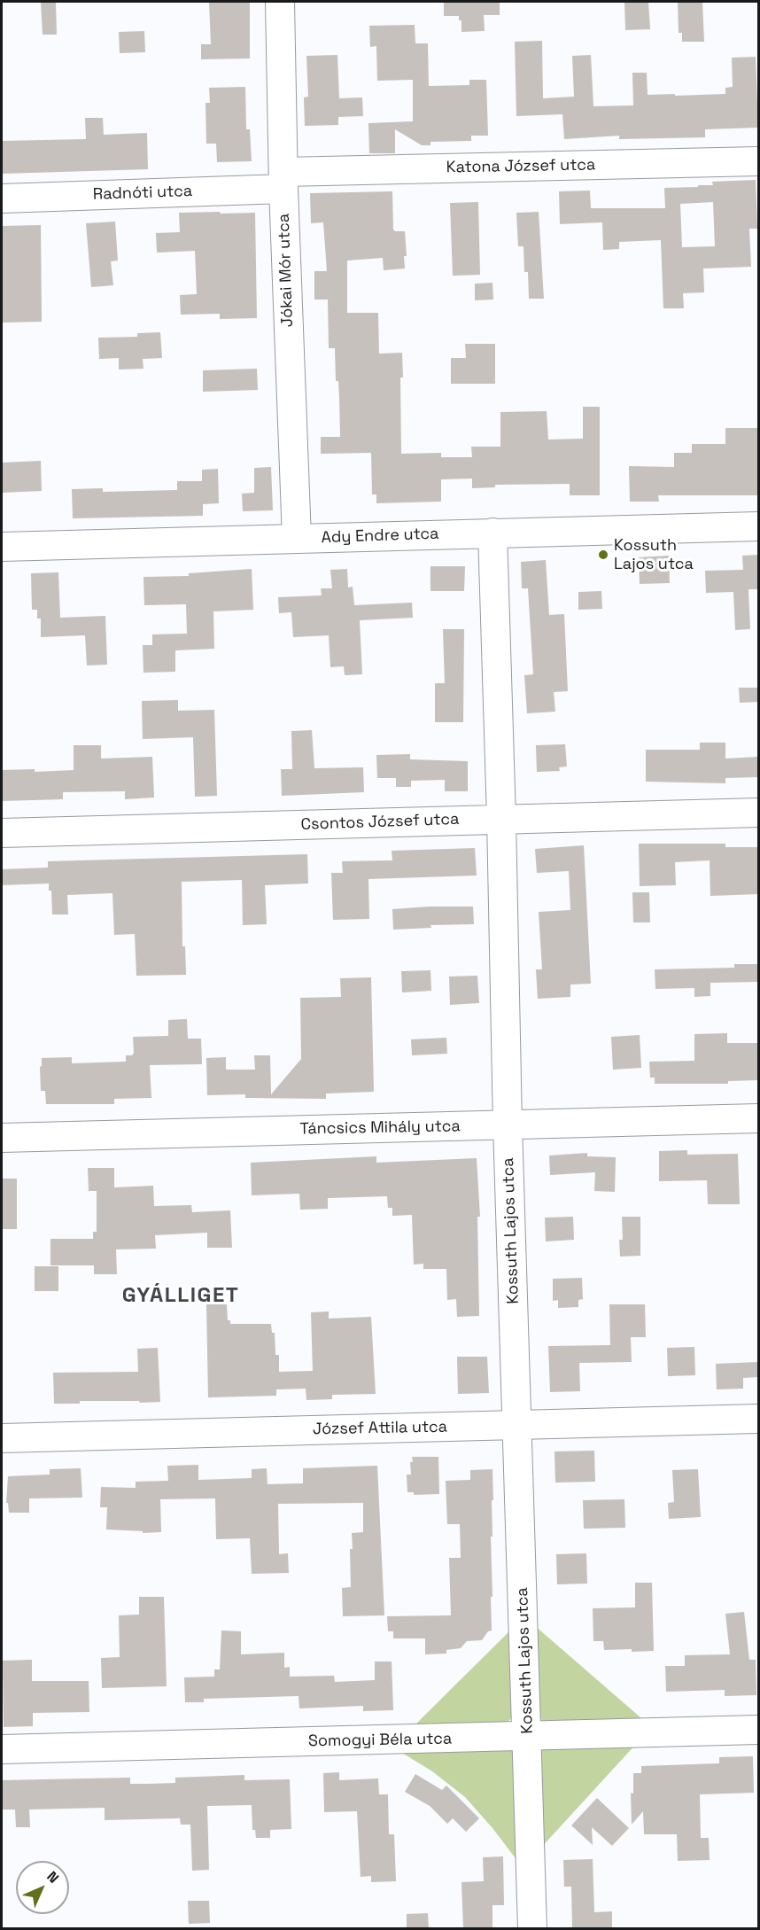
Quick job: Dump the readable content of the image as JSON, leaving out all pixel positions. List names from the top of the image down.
{
  "streets": {
    "street": [
      "Katona József utca",
      "Radnóti utca",
      "Jókai Mór utca",
      "Ady Endre utca",
      "Csontos József utca",
      "Táncsics Mihály utca",
      "Kossuth Lajos utca",
      "József Attila utca",
      "Somogyi Béla utca"
    ]
  },
  "crossings": [
    ["Katona József utca", "Radnóti utca"],
    ["Katona József utca", "Jókai Mór utca"],
    ["Radnóti utca", "Jókai Mór utca"],
    ["Jókai Mór utca", "Ady Endre utca"],
    ["Ady Endre utca", "Kossuth Lajos utca"],
    ["Csontos József utca", "Kossuth Lajos utca"],
    ["Táncsics Mihály utca", "Kossuth Lajos utca"],
    ["Kossuth Lajos utca", "József Attila utca"],
    ["Kossuth Lajos utca", "Somogyi Béla utca"]
  ],
  "districts": ["GYÁLLIGET"],
  "places": ["Kossuth Lajos utca"],
  "north": "top right"
}
